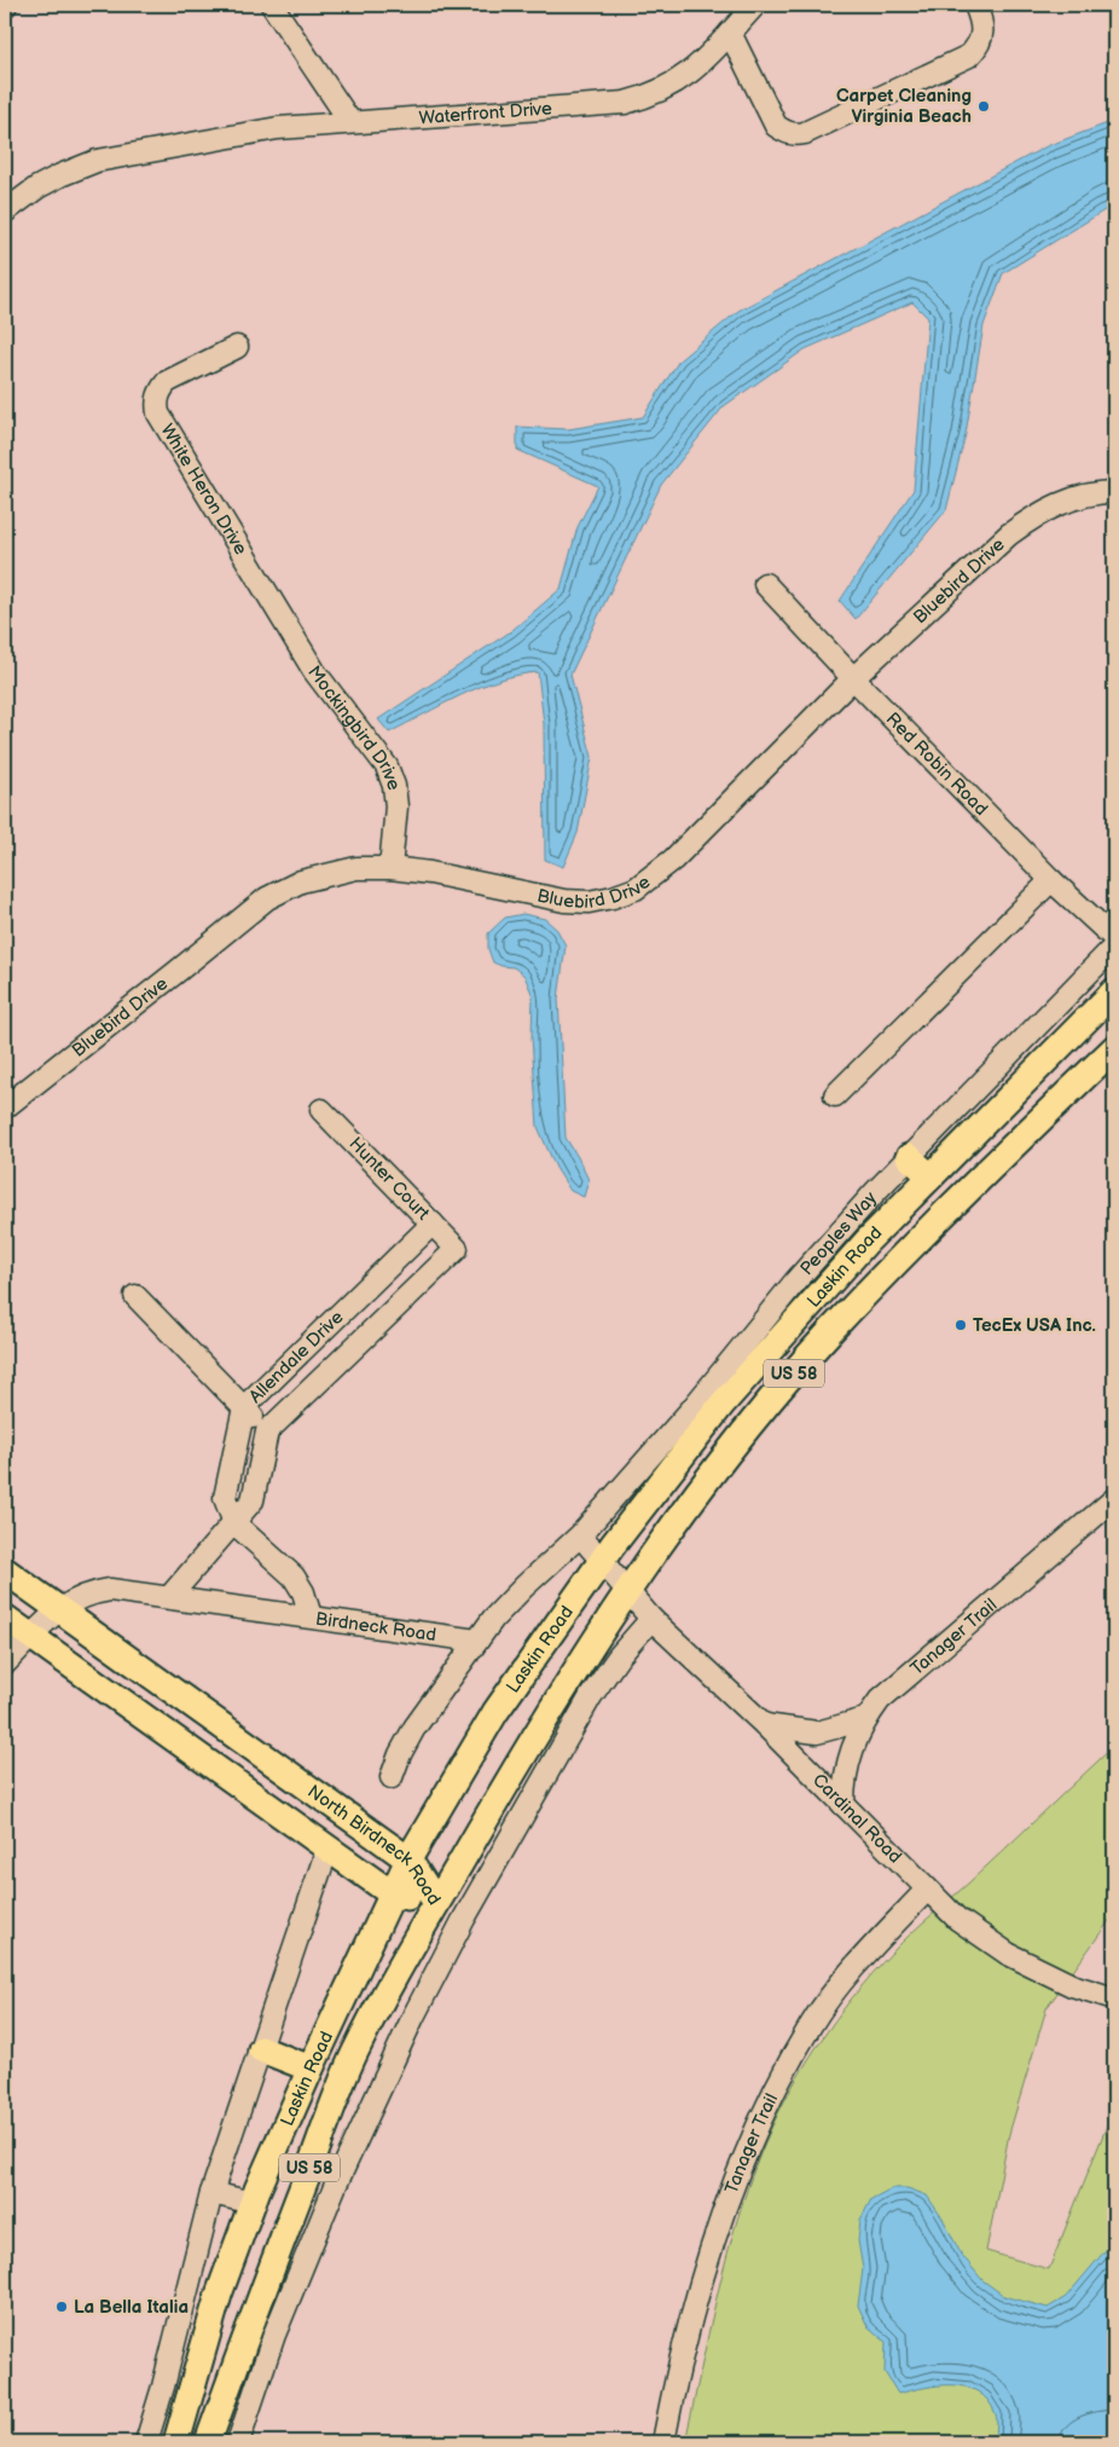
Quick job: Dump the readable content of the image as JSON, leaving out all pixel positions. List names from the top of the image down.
{
  "streets": {
    "main road": ["Laskin Road", "US 58", "North Birdneck Road"],
    "street": [
      "Waterfront Drive",
      "White Heron Drive",
      "Bluebird Drive",
      "Mockingbird Drive",
      "Red Robin Road",
      "Hunter Court",
      "Peoples Way",
      "Allendale Drive",
      "Birdneck Road",
      "Tanager Trail",
      "Cardinal Road"
    ]
  },
  "crossings": [
    ["White Heron Drive", "Mockingbird Drive"],
    ["Bluebird Drive", "Mockingbird Drive"],
    ["Bluebird Drive", "Red Robin Road"],
    ["Hunter Court", "Allendale Drive"],
    ["Laskin Road", "Cardinal Road"],
    ["Laskin Road", "North Birdneck Road"],
    ["Allendale Drive", "Birdneck Road"],
    ["Birdneck Road", "North Birdneck Road"],
    ["Tanager Trail", "Cardinal Road"]
  ],
  "places": ["Carpet Cleaning Virginia Beach", "TecEx USA Inc.", "La Bella Italia"]
}
